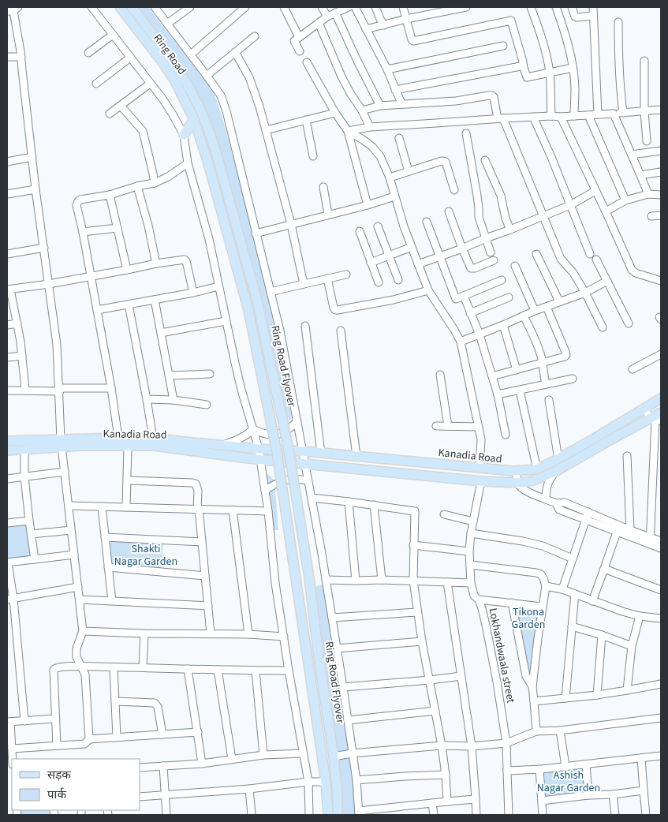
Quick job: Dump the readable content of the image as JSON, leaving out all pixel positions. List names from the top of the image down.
{
  "streets": {
    "main road": ["Ring Road", "Ring Road Flyover", "Kanadia Road"],
    "street": ["Lokhandwaala street"]
  },
  "crossings": [
    ["Ring Road", "Ring Road Flyover"],
    ["Kanadia Road", "Lokhandwaala street"]
  ],
  "parks": ["Shakti Nagar Garden", "Tikona Garden", "Ashish Nagar Garden"],
  "legend": ["सड़क", "पार्क"]
}
